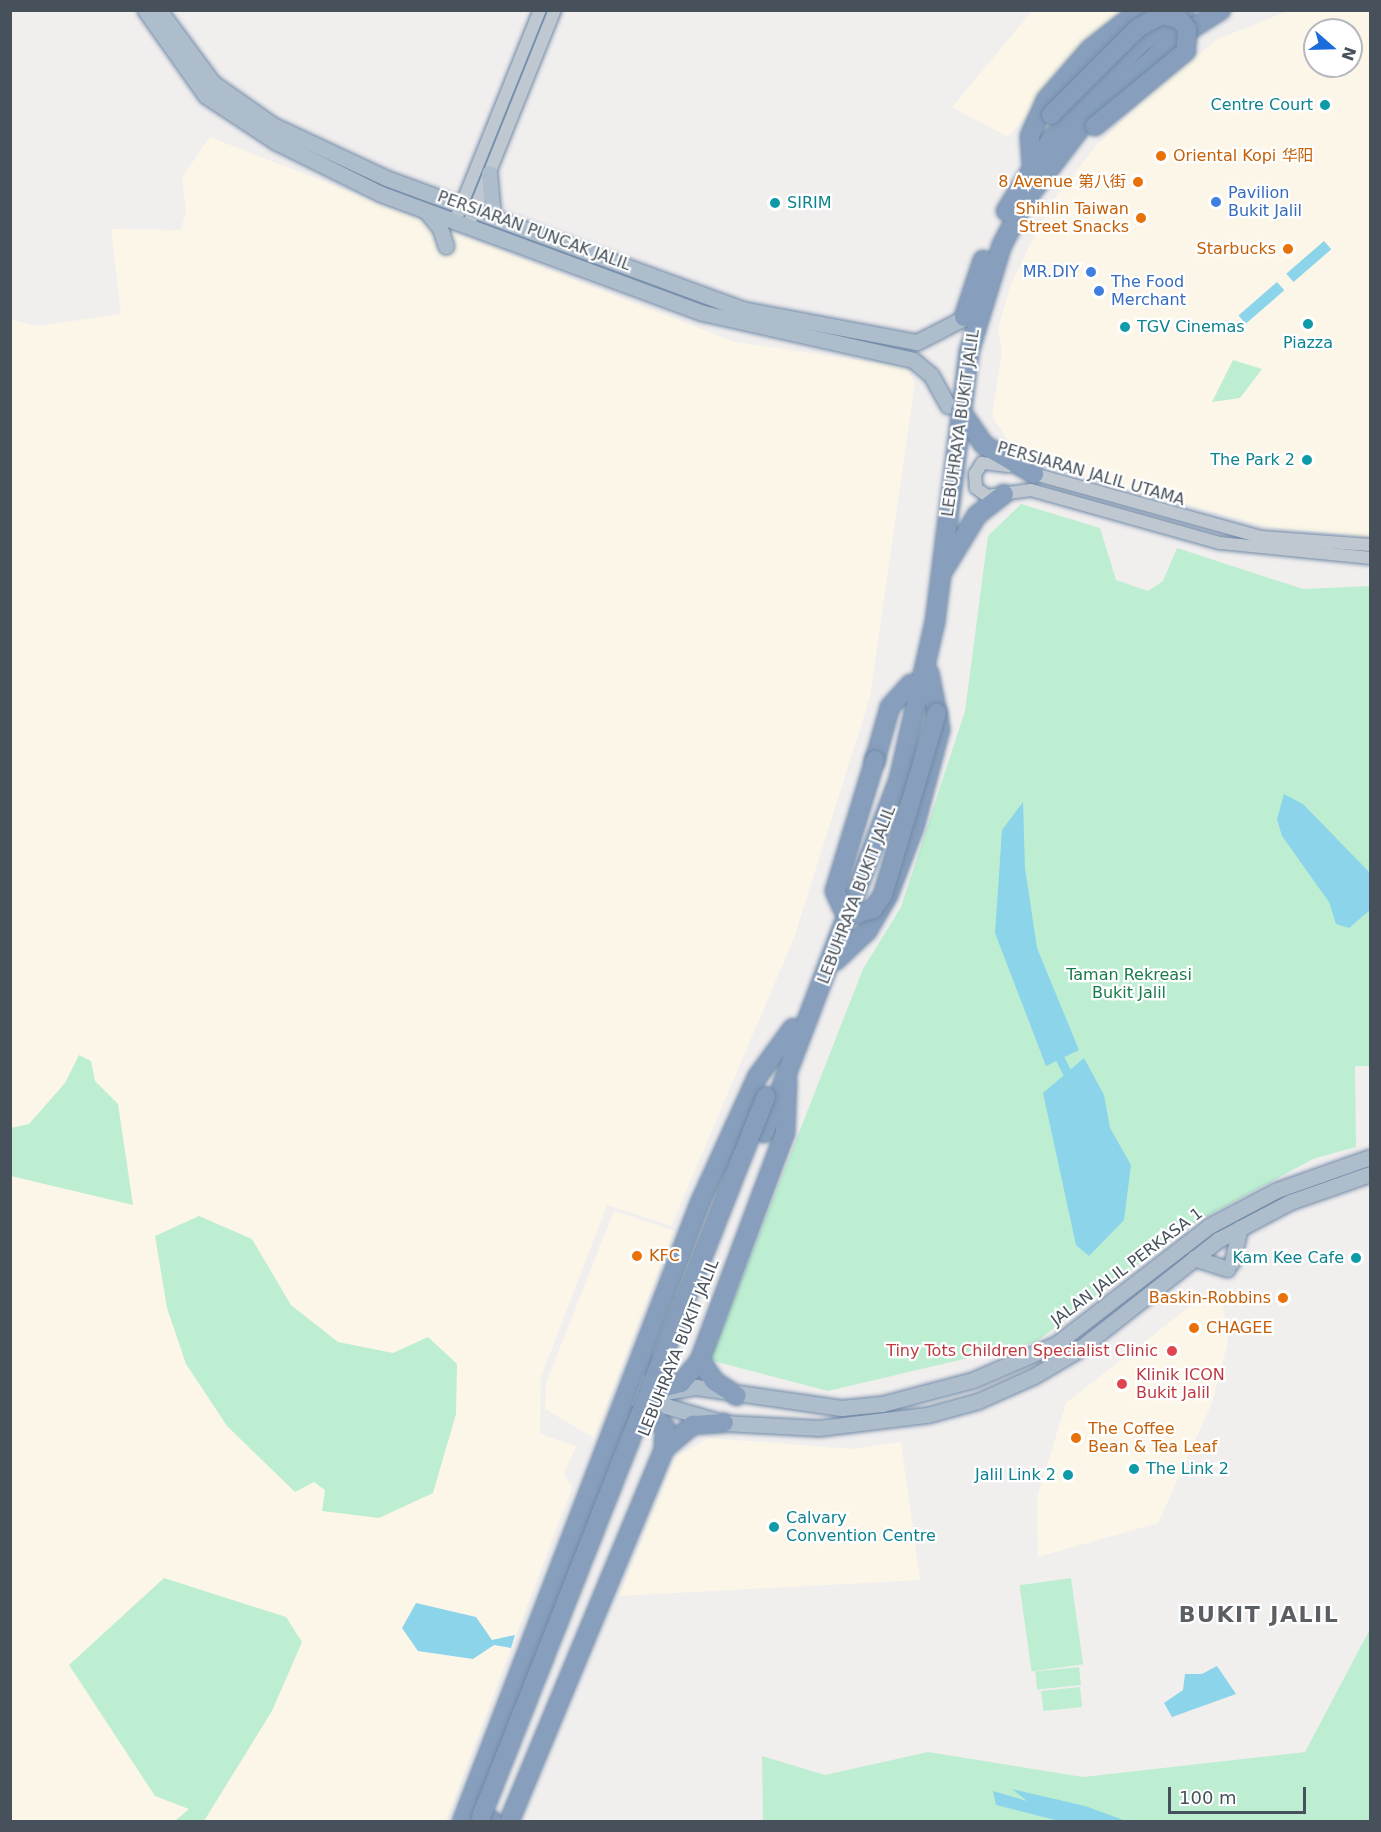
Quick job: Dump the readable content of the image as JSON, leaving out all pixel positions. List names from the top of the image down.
{
  "streets": {
    "highway": ["LEBUHRAYA BUKIT JALIL"],
    "main road": ["PERSIARAN PUNCAK JALIL", "JALAN JALIL PERKASA 1"],
    "street": ["PERSIARAN JALIL UTAMA"]
  },
  "crossings": [
    ["PERSIARAN PUNCAK JALIL", "LEBUHRAYA BUKIT JALIL"]
  ],
  "districts": ["BUKIT JALIL"],
  "parks": ["Taman Rekreasi Bukit Jalil"],
  "places": [
    "Centre Court",
    "Oriental Kopi 华阳",
    "8 Avenue 第八街",
    "Pavilion Bukit Jalil",
    "SIRIM",
    "Shihlin Taiwan Street Snacks",
    "Starbucks",
    "MR.DIY",
    "The Food Merchant",
    "Piazza",
    "TGV Cinemas",
    "The Park 2",
    "KFC",
    "Kam Kee Cafe",
    "Baskin-Robbins",
    "CHAGEE",
    "Tiny Tots Children Specialist Clinic",
    "Klinik ICON Bukit Jalil",
    "The Coffee Bean & Tea Leaf",
    "The Link 2",
    "Jalil Link 2",
    "Calvary Convention Centre"
  ],
  "scale_bar": "100 m",
  "north": "right"
}
